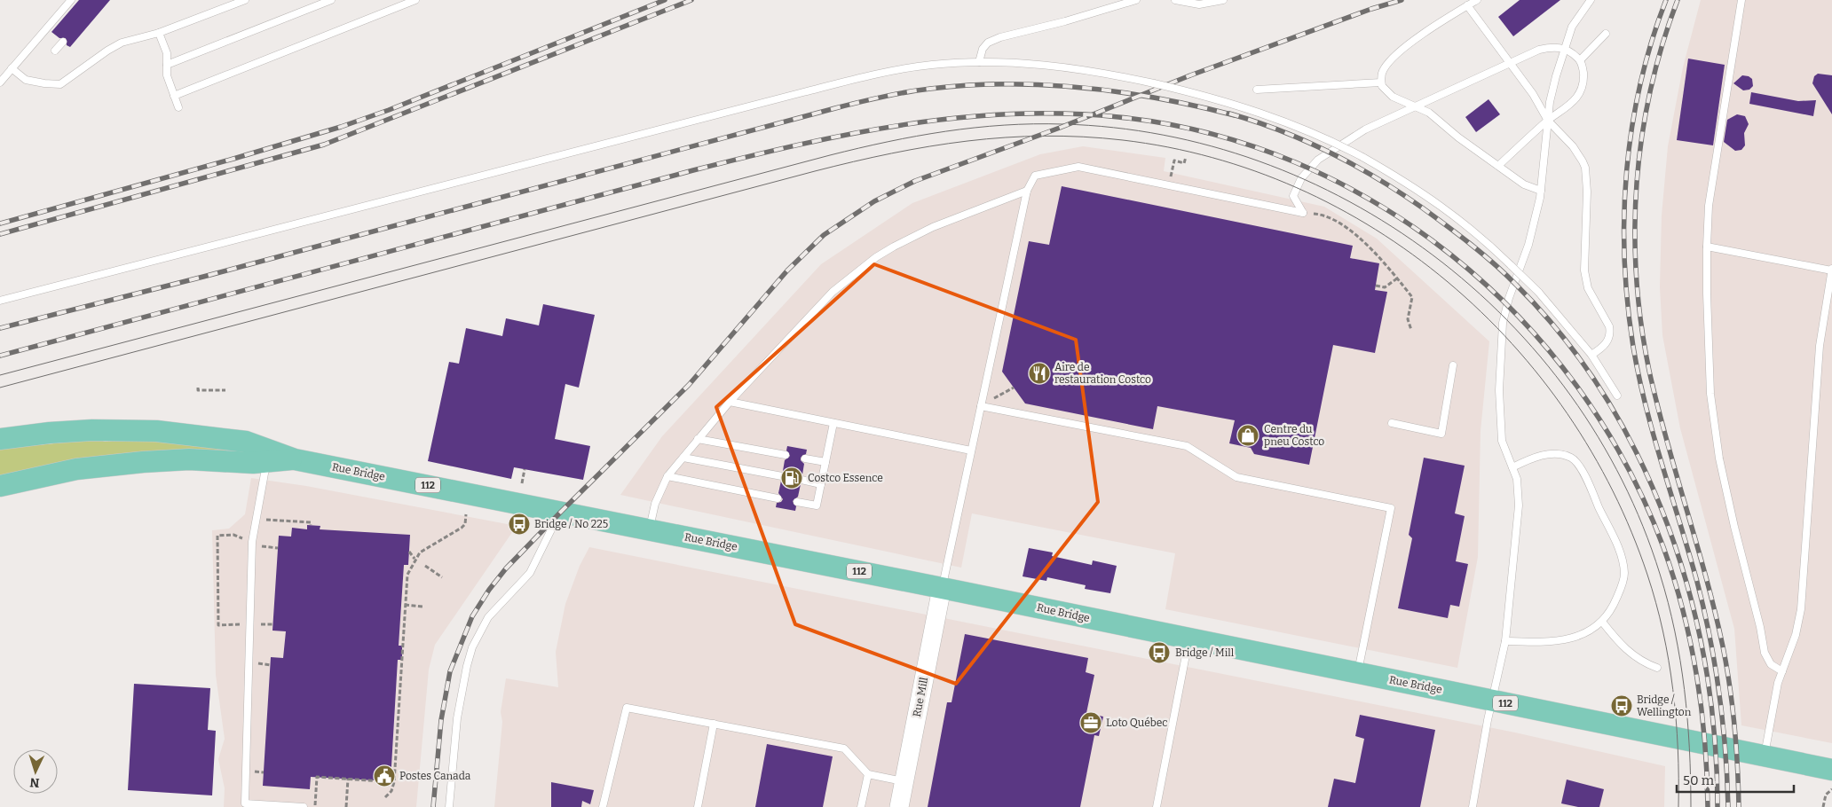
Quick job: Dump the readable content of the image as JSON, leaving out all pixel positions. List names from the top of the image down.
{
  "streets": {
    "main road": ["Rue Bridge", "112"],
    "street": ["Rue Mill"]
  },
  "crossings": [
    ["Rue Bridge", "Rue Mill"]
  ],
  "places": {
    "restaurant": ["Aire de restauration Costco"],
    "shop": ["Centre du pneu Costco"],
    "fuel station": ["Costco Essence"],
    "bus stop": ["Bridge / No 225", "Bridge / Mill", "Bridge / Wellington"],
    "office": ["Loto Québec"],
    "public building": ["Postes Canada"]
  },
  "scale_bar": "50 m",
  "north": "bottom"
}
